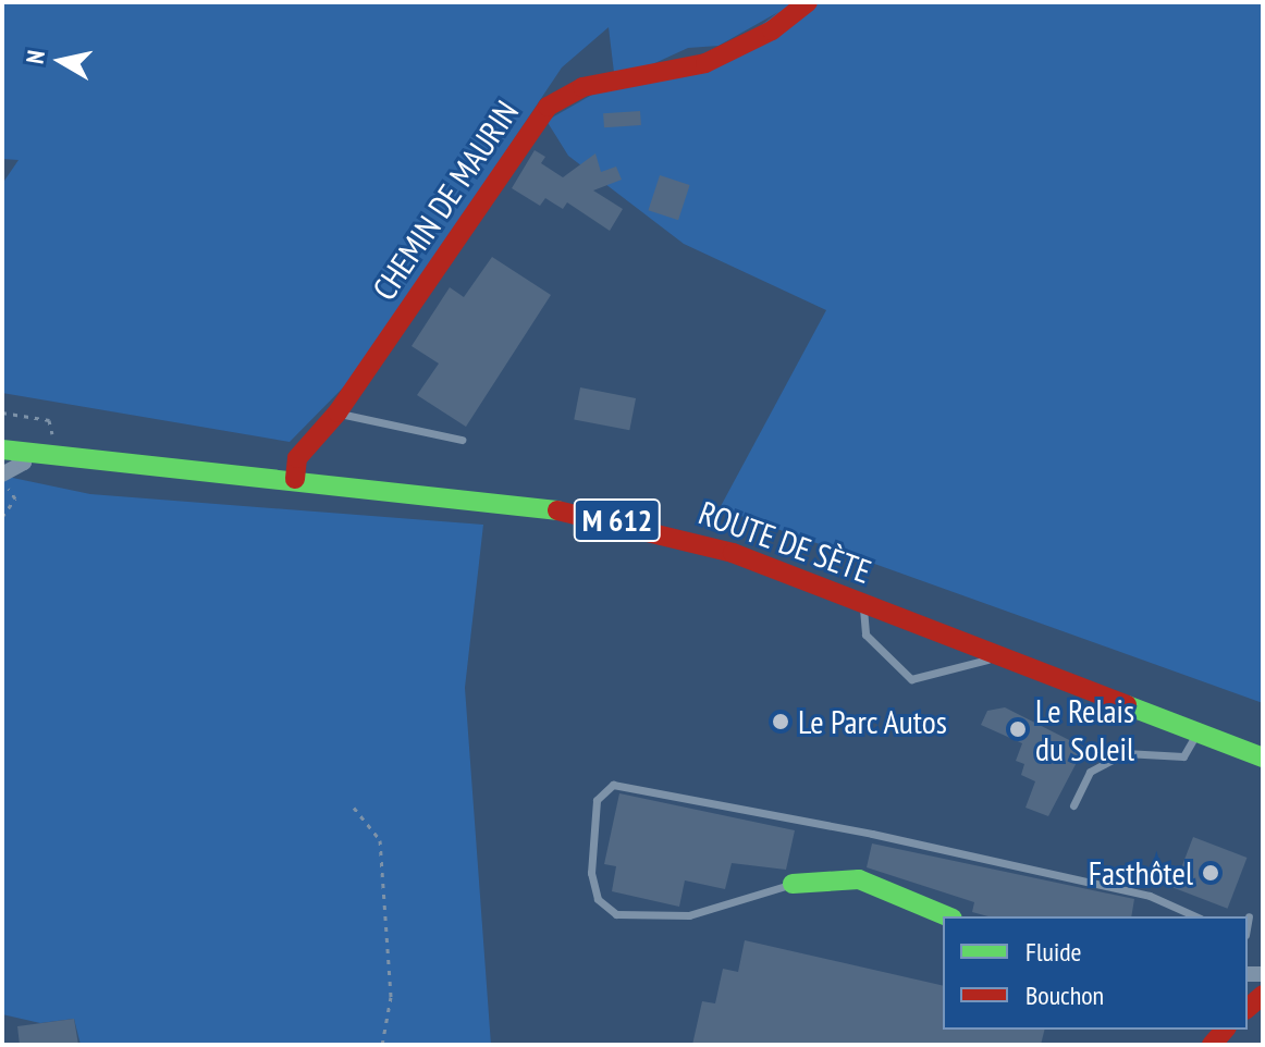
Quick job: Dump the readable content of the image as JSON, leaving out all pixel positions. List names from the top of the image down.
{
  "streets": {
    "main road": ["CHEMIN DE MAURIN", "M 612", "ROUTE DE SÈTE"]
  },
  "crossings": [
    ["CHEMIN DE MAURIN", "ROUTE DE SÈTE"]
  ],
  "places": ["Le Parc Autos", "Le Relais du Soleil", "Fasthôtel"],
  "legend": ["Fluide", "Bouchon"],
  "north": "left"
}
